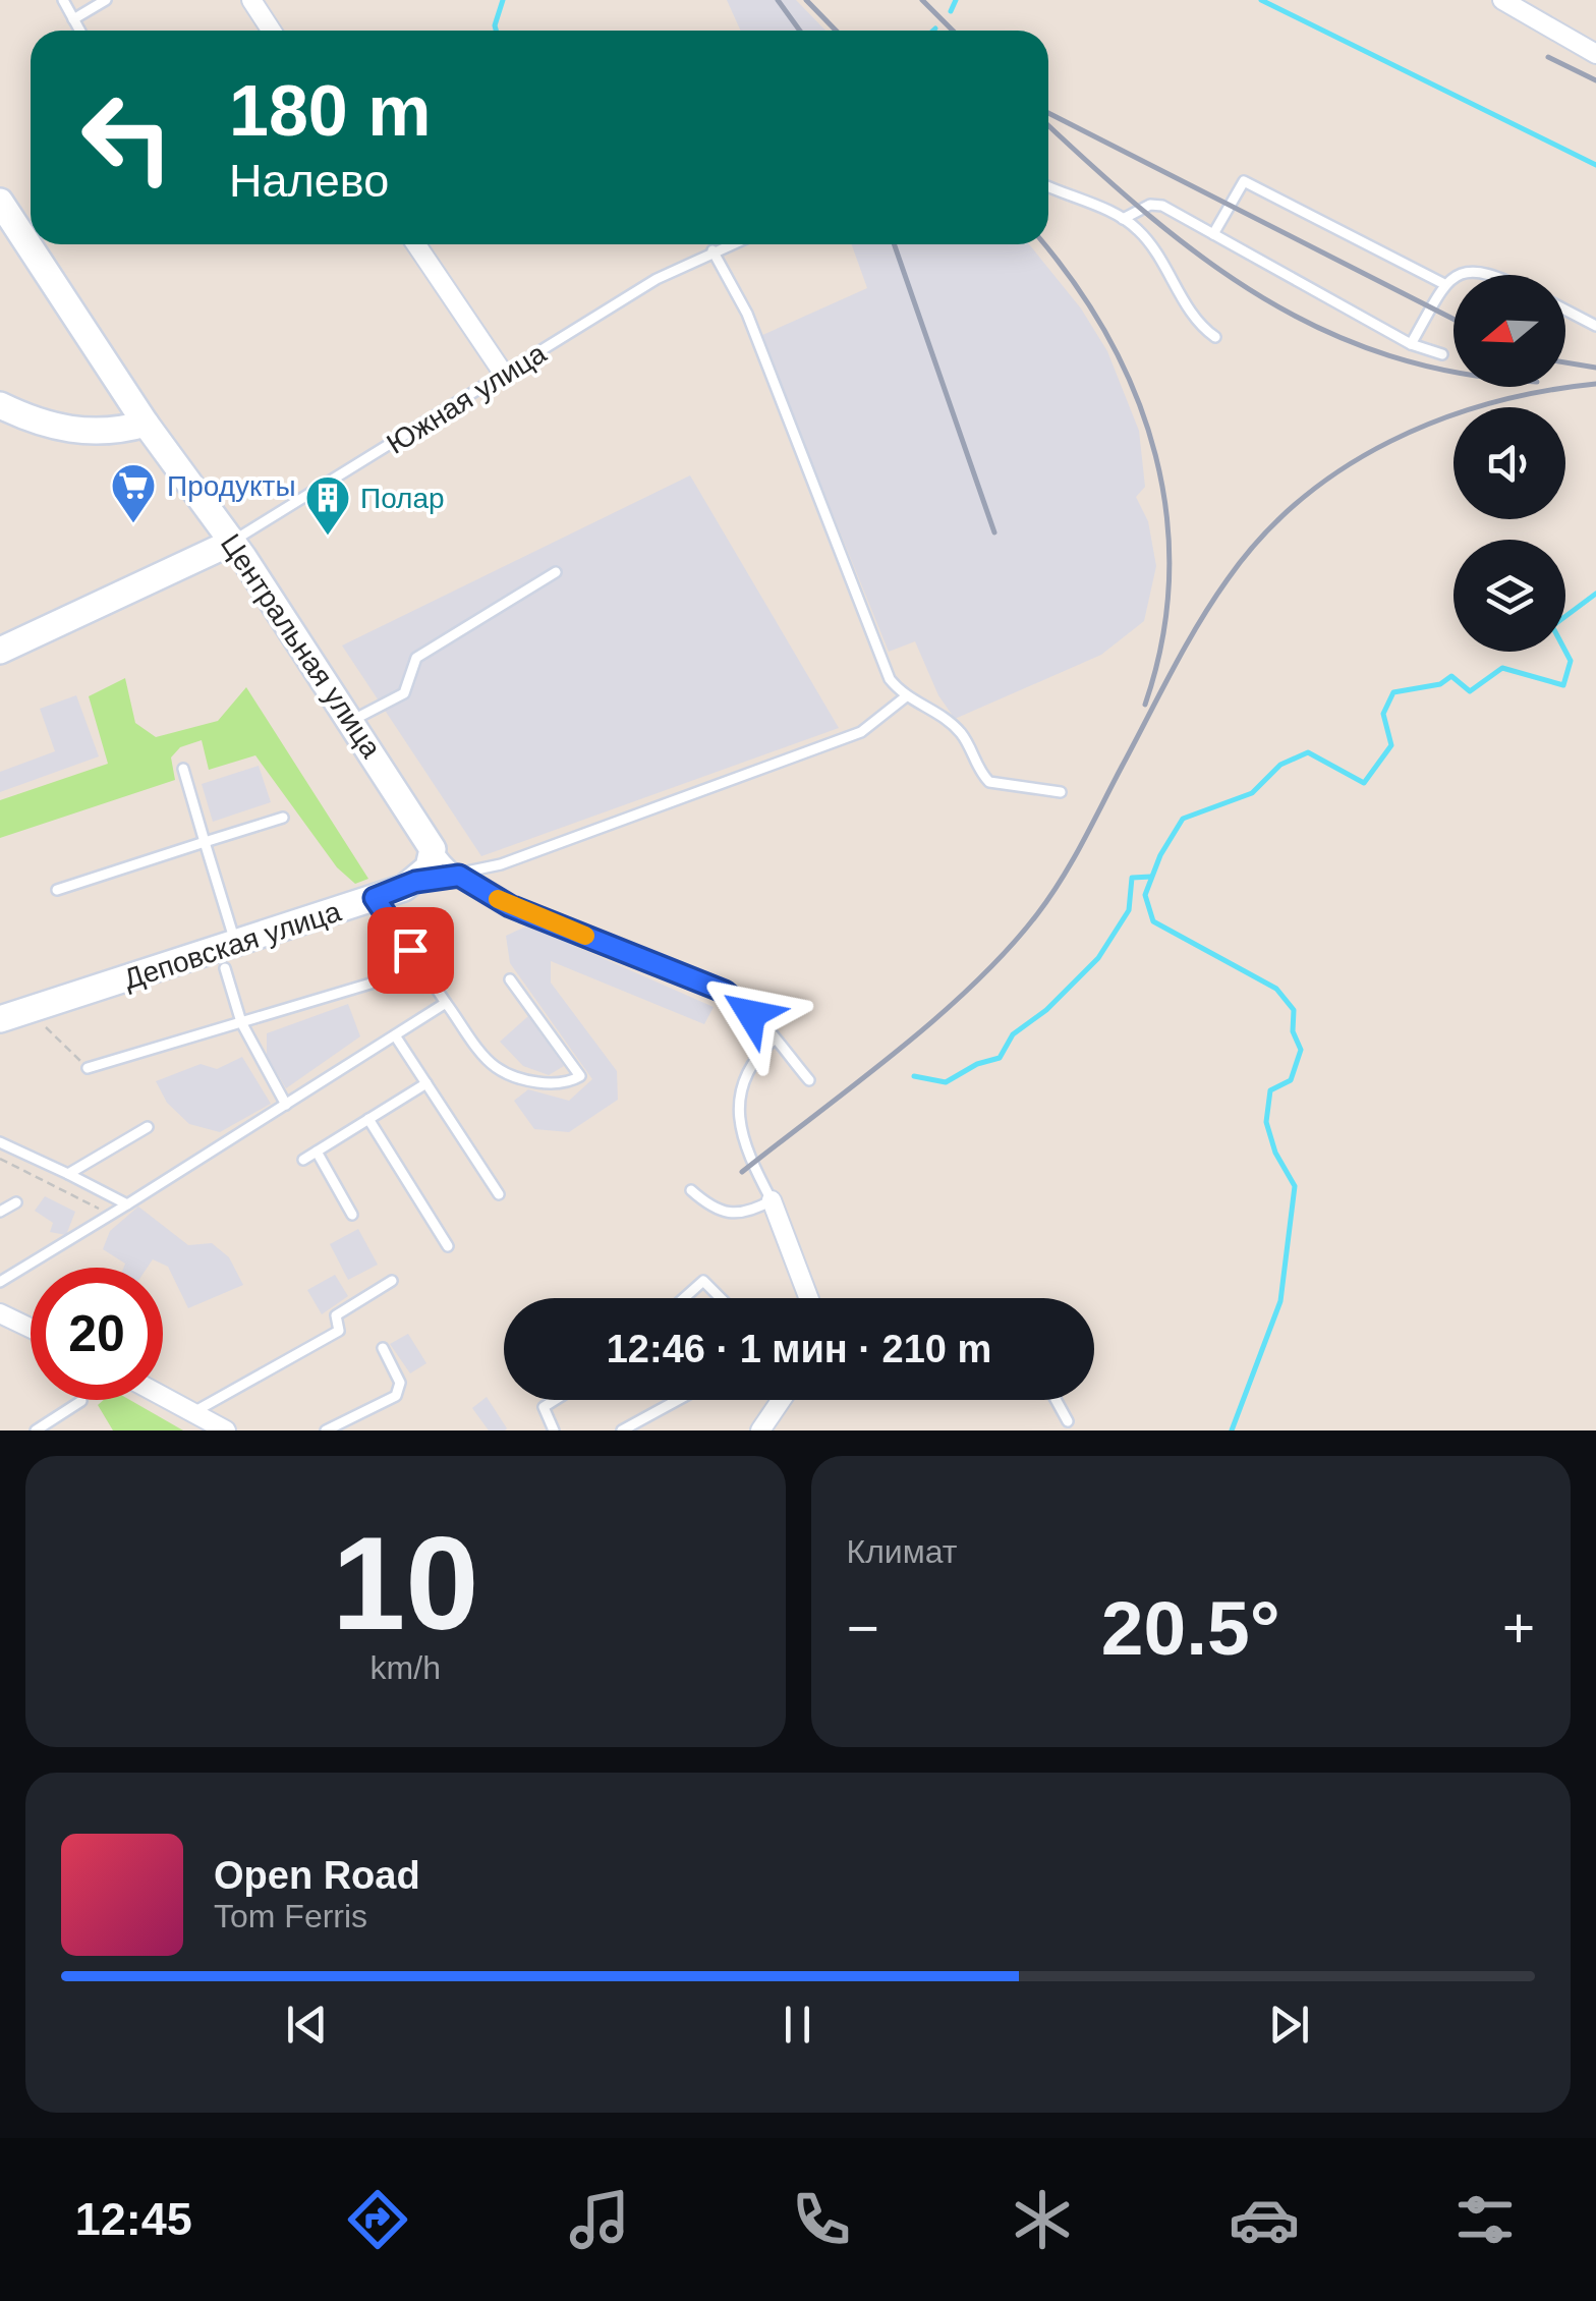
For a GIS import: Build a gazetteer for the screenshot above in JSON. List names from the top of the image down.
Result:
{
  "streets": {
    "street": ["Южная улица", "Центральная улица", "Деповская улица"]
  },
  "crossings": [
    ["Южная улица", "Центральная улица"]
  ],
  "places": {
    "supermarket": ["Продукты"],
    "building": ["Полар"]
  },
  "north": "left",
  "page": {
    "turn": ["180 m", "Налево"],
    "limit": "20",
    "trip": "12:46 · 1 мин · 210 m",
    "tile": [
      ["10", "km/h"],
      "Климат"
    ],
    "heat": ["−", "20.5°", "+"],
    "song": ["Open Road", "Tom Ferris"],
    "tabs": "12:45"
  }
}
